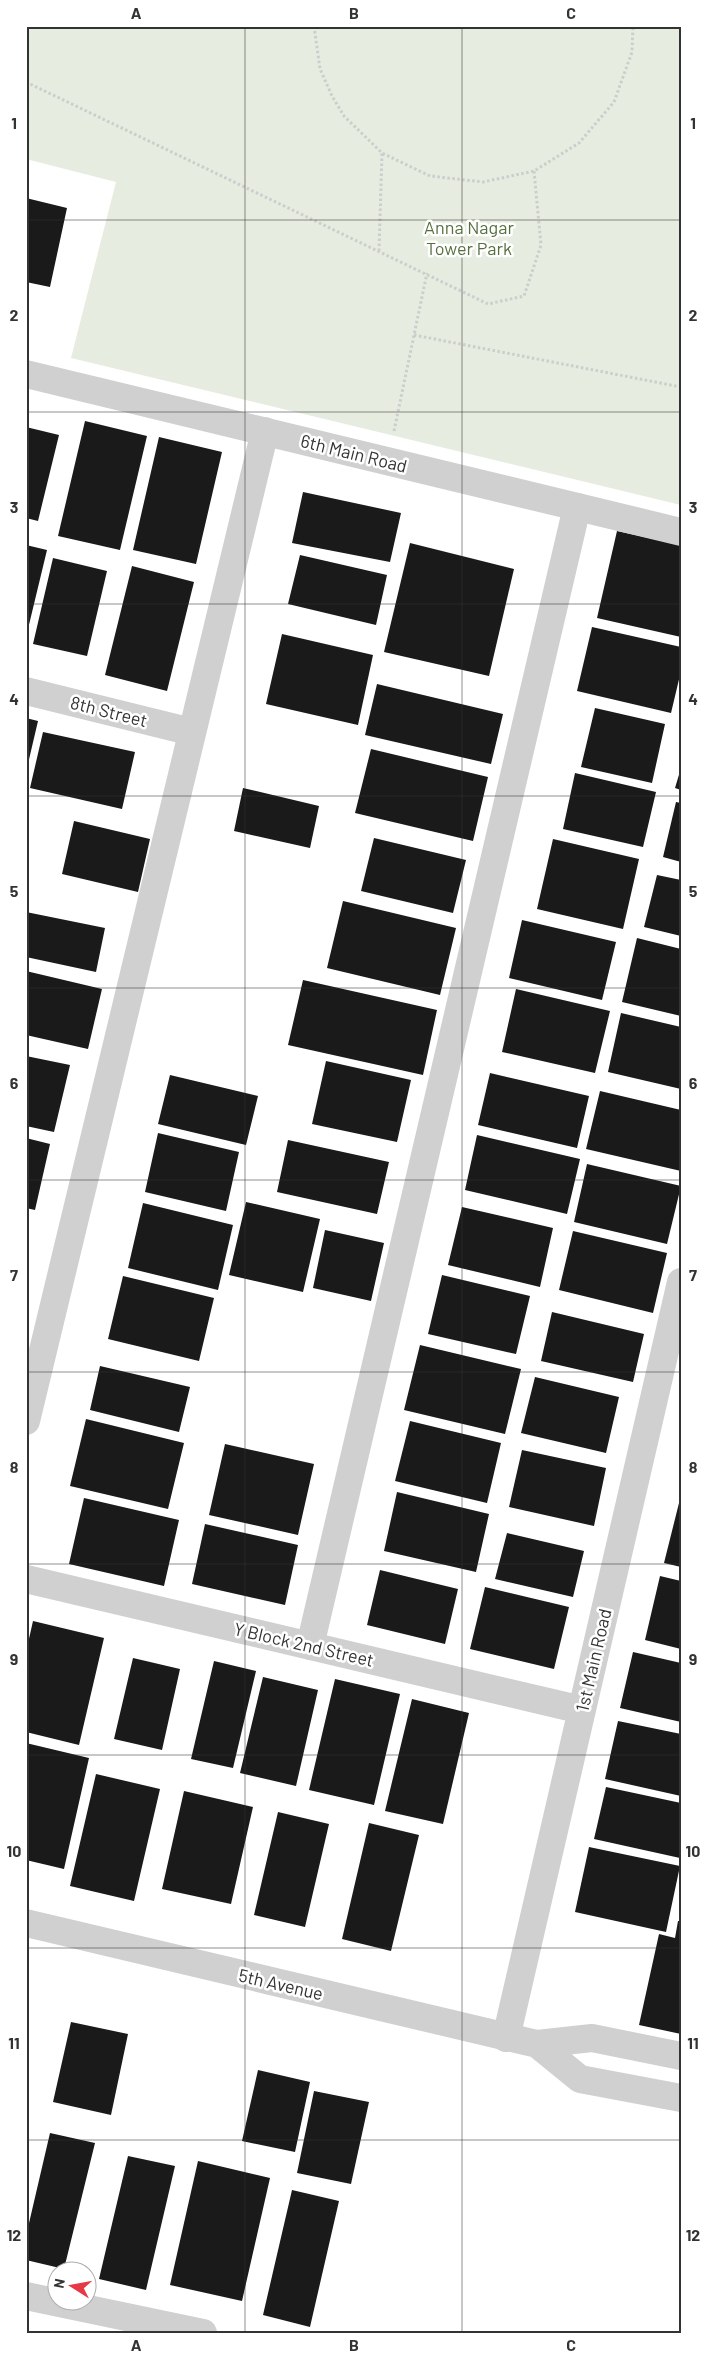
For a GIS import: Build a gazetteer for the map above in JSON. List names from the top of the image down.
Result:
{
  "streets": {
    "street": [
      "6th Main Road",
      "8th Street",
      "Y Block 2nd Street",
      "1st Main Road",
      "5th Avenue"
    ]
  },
  "crossings": [
    ["Y Block 2nd Street", "1st Main Road"],
    ["1st Main Road", "5th Avenue"]
  ],
  "parks": ["Anna Nagar Tower Park"],
  "north": "left",
  "grid": {
    "columns": ["A", "B", "C"],
    "rows": [
      "1",
      "2",
      "3",
      "4",
      "5",
      "6",
      "7",
      "8",
      "9",
      "10",
      "11",
      "12"
    ]
  }
}
